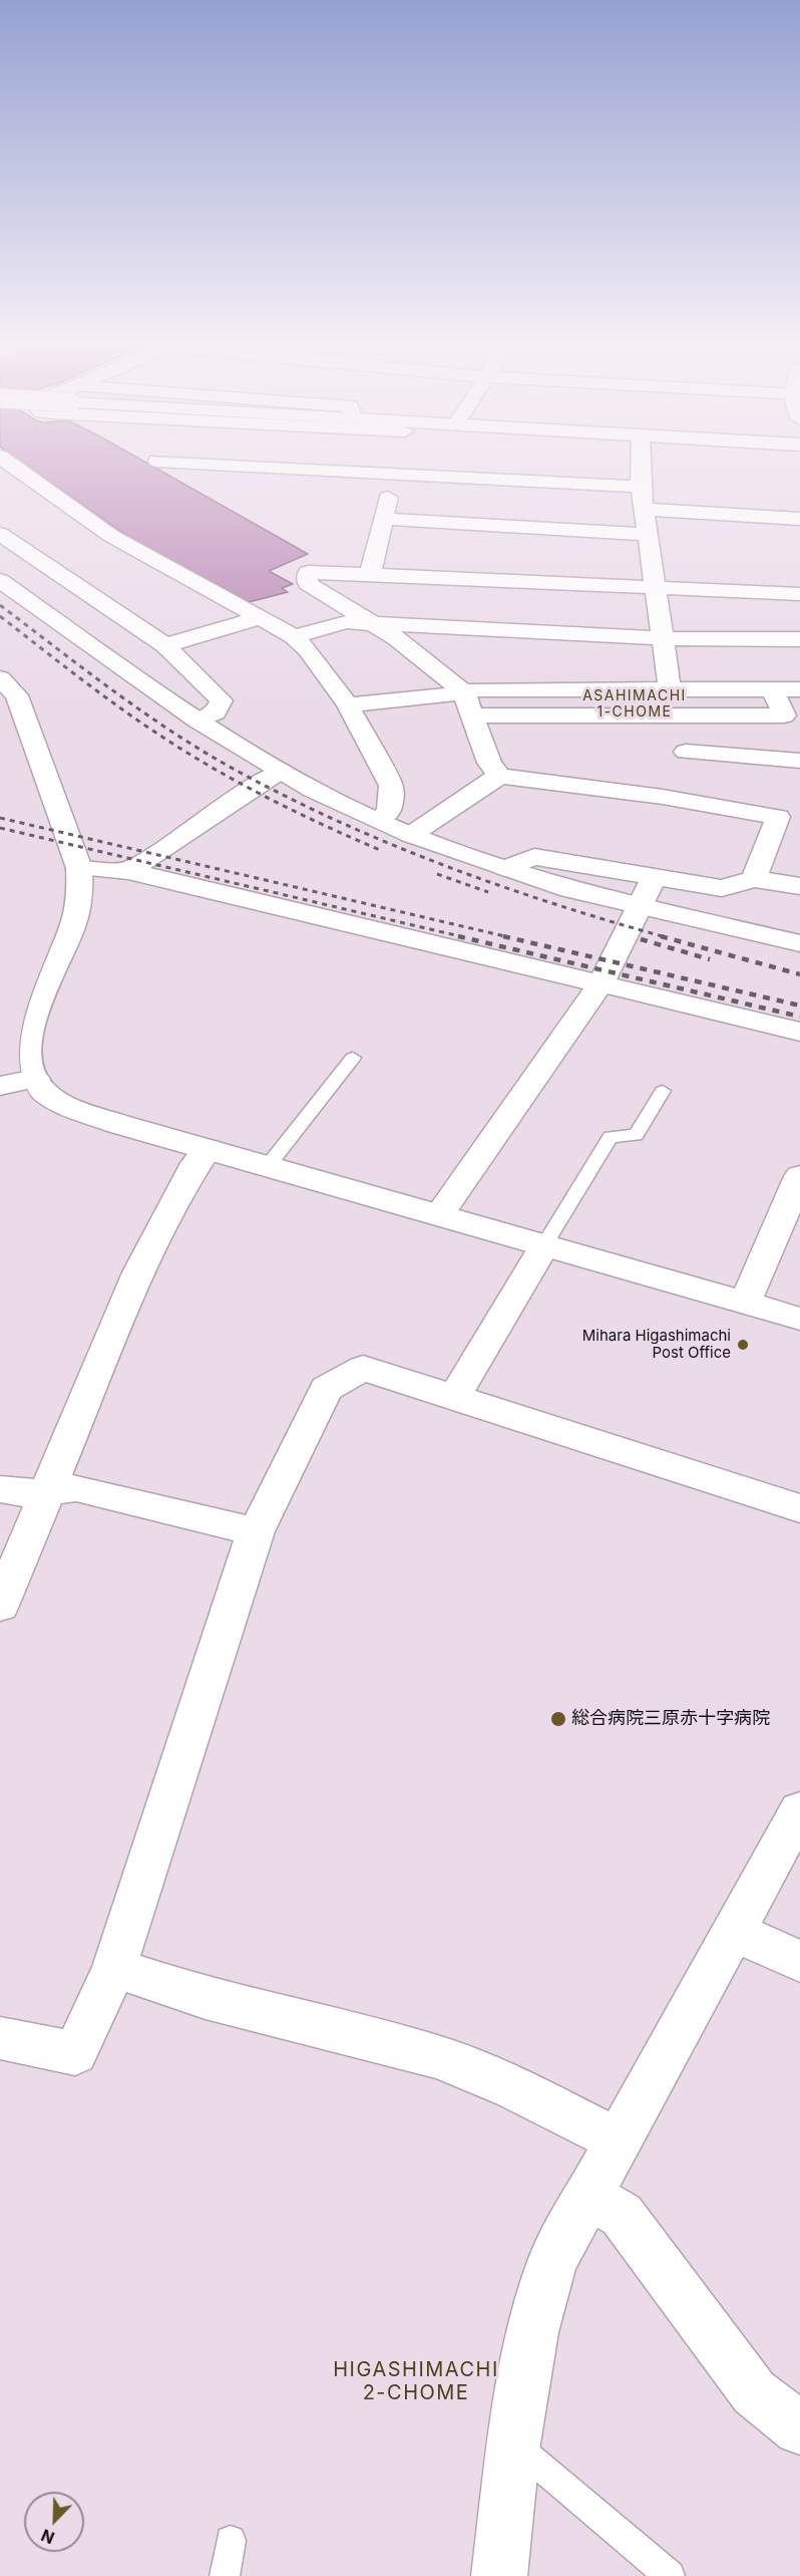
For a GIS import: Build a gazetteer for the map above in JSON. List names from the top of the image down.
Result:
{
  "districts": ["ASAHIMACHI 1-CHOME", "HIGASHIMACHI 2-CHOME"],
  "places": ["Mihara Higashimachi Post Office", "総合病院三原赤十字病院"],
  "north": "bottom left"
}
